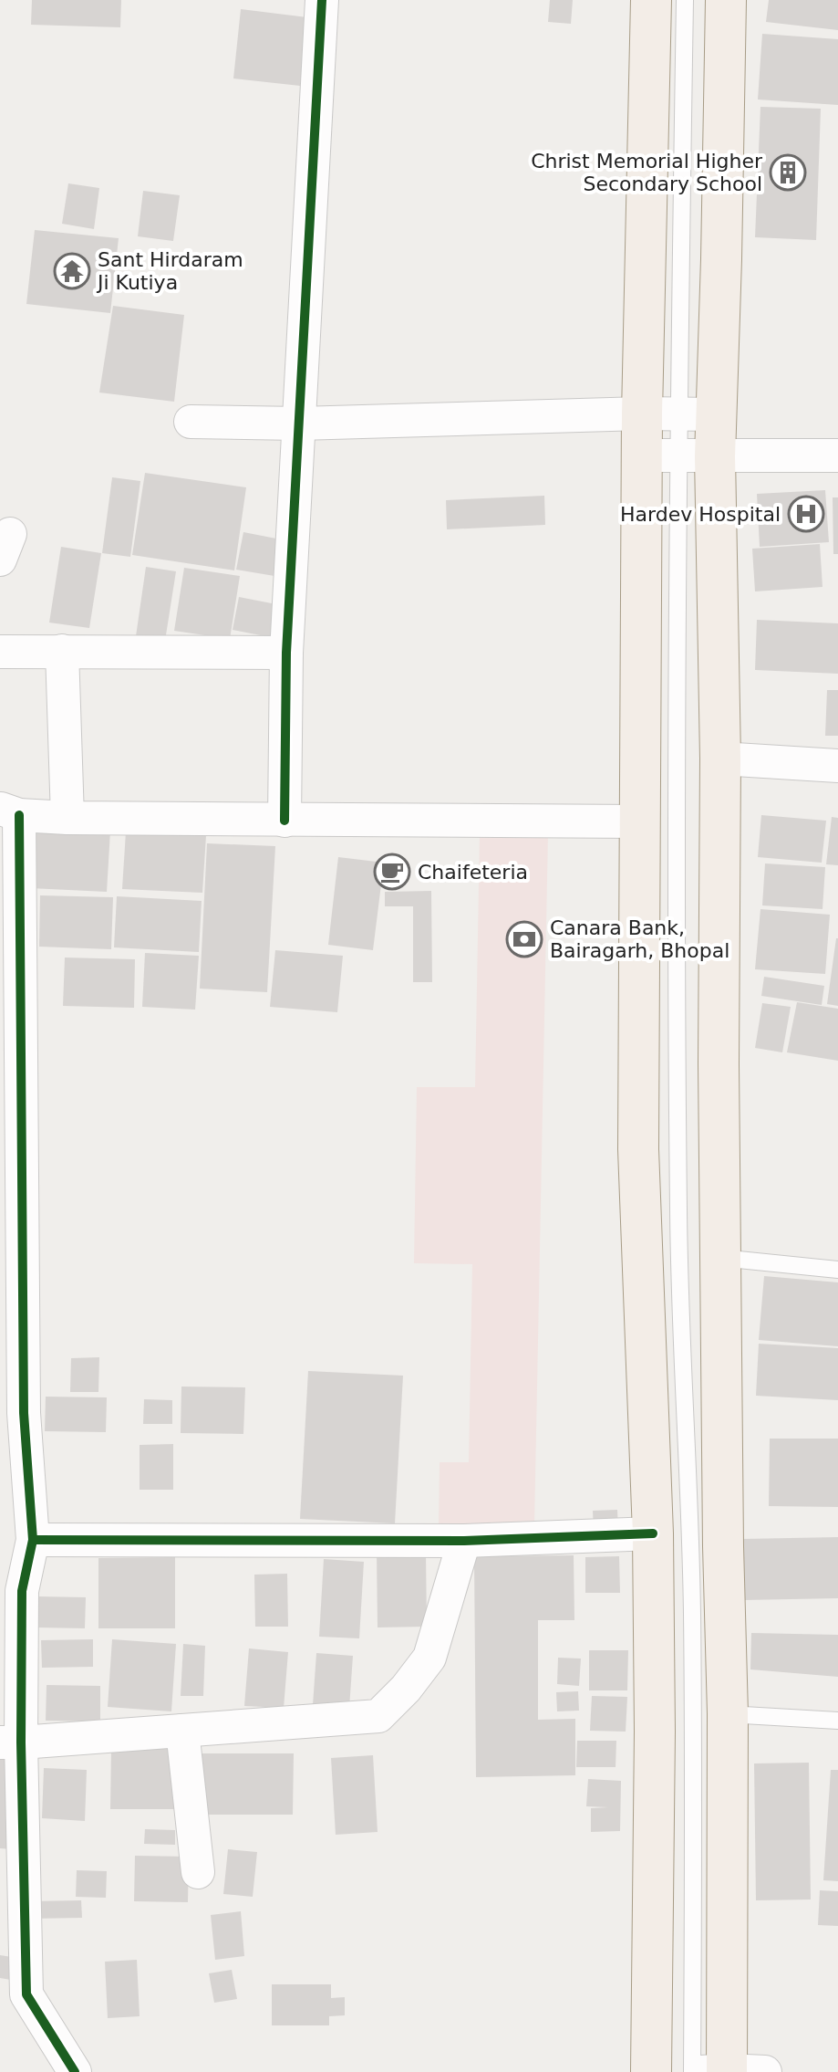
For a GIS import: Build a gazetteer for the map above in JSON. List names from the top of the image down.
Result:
{
  "places": {
    "building": ["Christ Memorial Higher Secondary School"],
    "temple": ["Sant Hirdaram Ji Kutiya"],
    "hospital": ["Hardev Hospital"],
    "cafe": ["Chaifeteria"],
    "bank": ["Canara Bank, Bairagarh, Bhopal"]
  }
}
